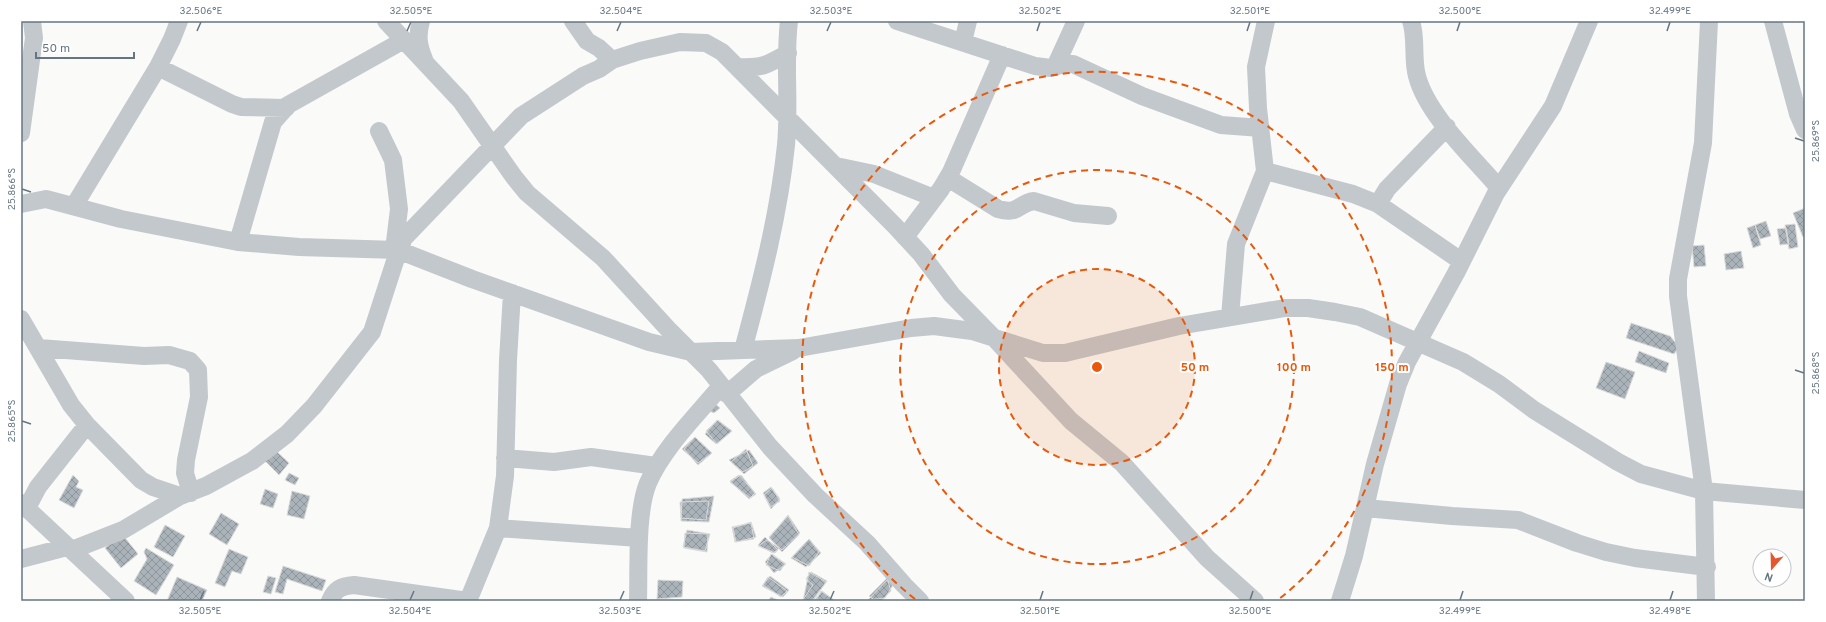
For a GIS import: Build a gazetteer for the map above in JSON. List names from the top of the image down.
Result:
{
  "scale_bar": "50 m",
  "north": "bottom",
  "coordinates": [
    "32.506°E",
    "32.505°E",
    "32.504°E",
    "32.503°E",
    "32.502°E",
    "32.501°E",
    "32.500°E",
    "32.499°E",
    "25.869°S",
    "25.866°S",
    "25.868°S",
    "25.865°S",
    "32.498°E"
  ],
  "rings": ["50 m", "100 m", "150 m"]
}
